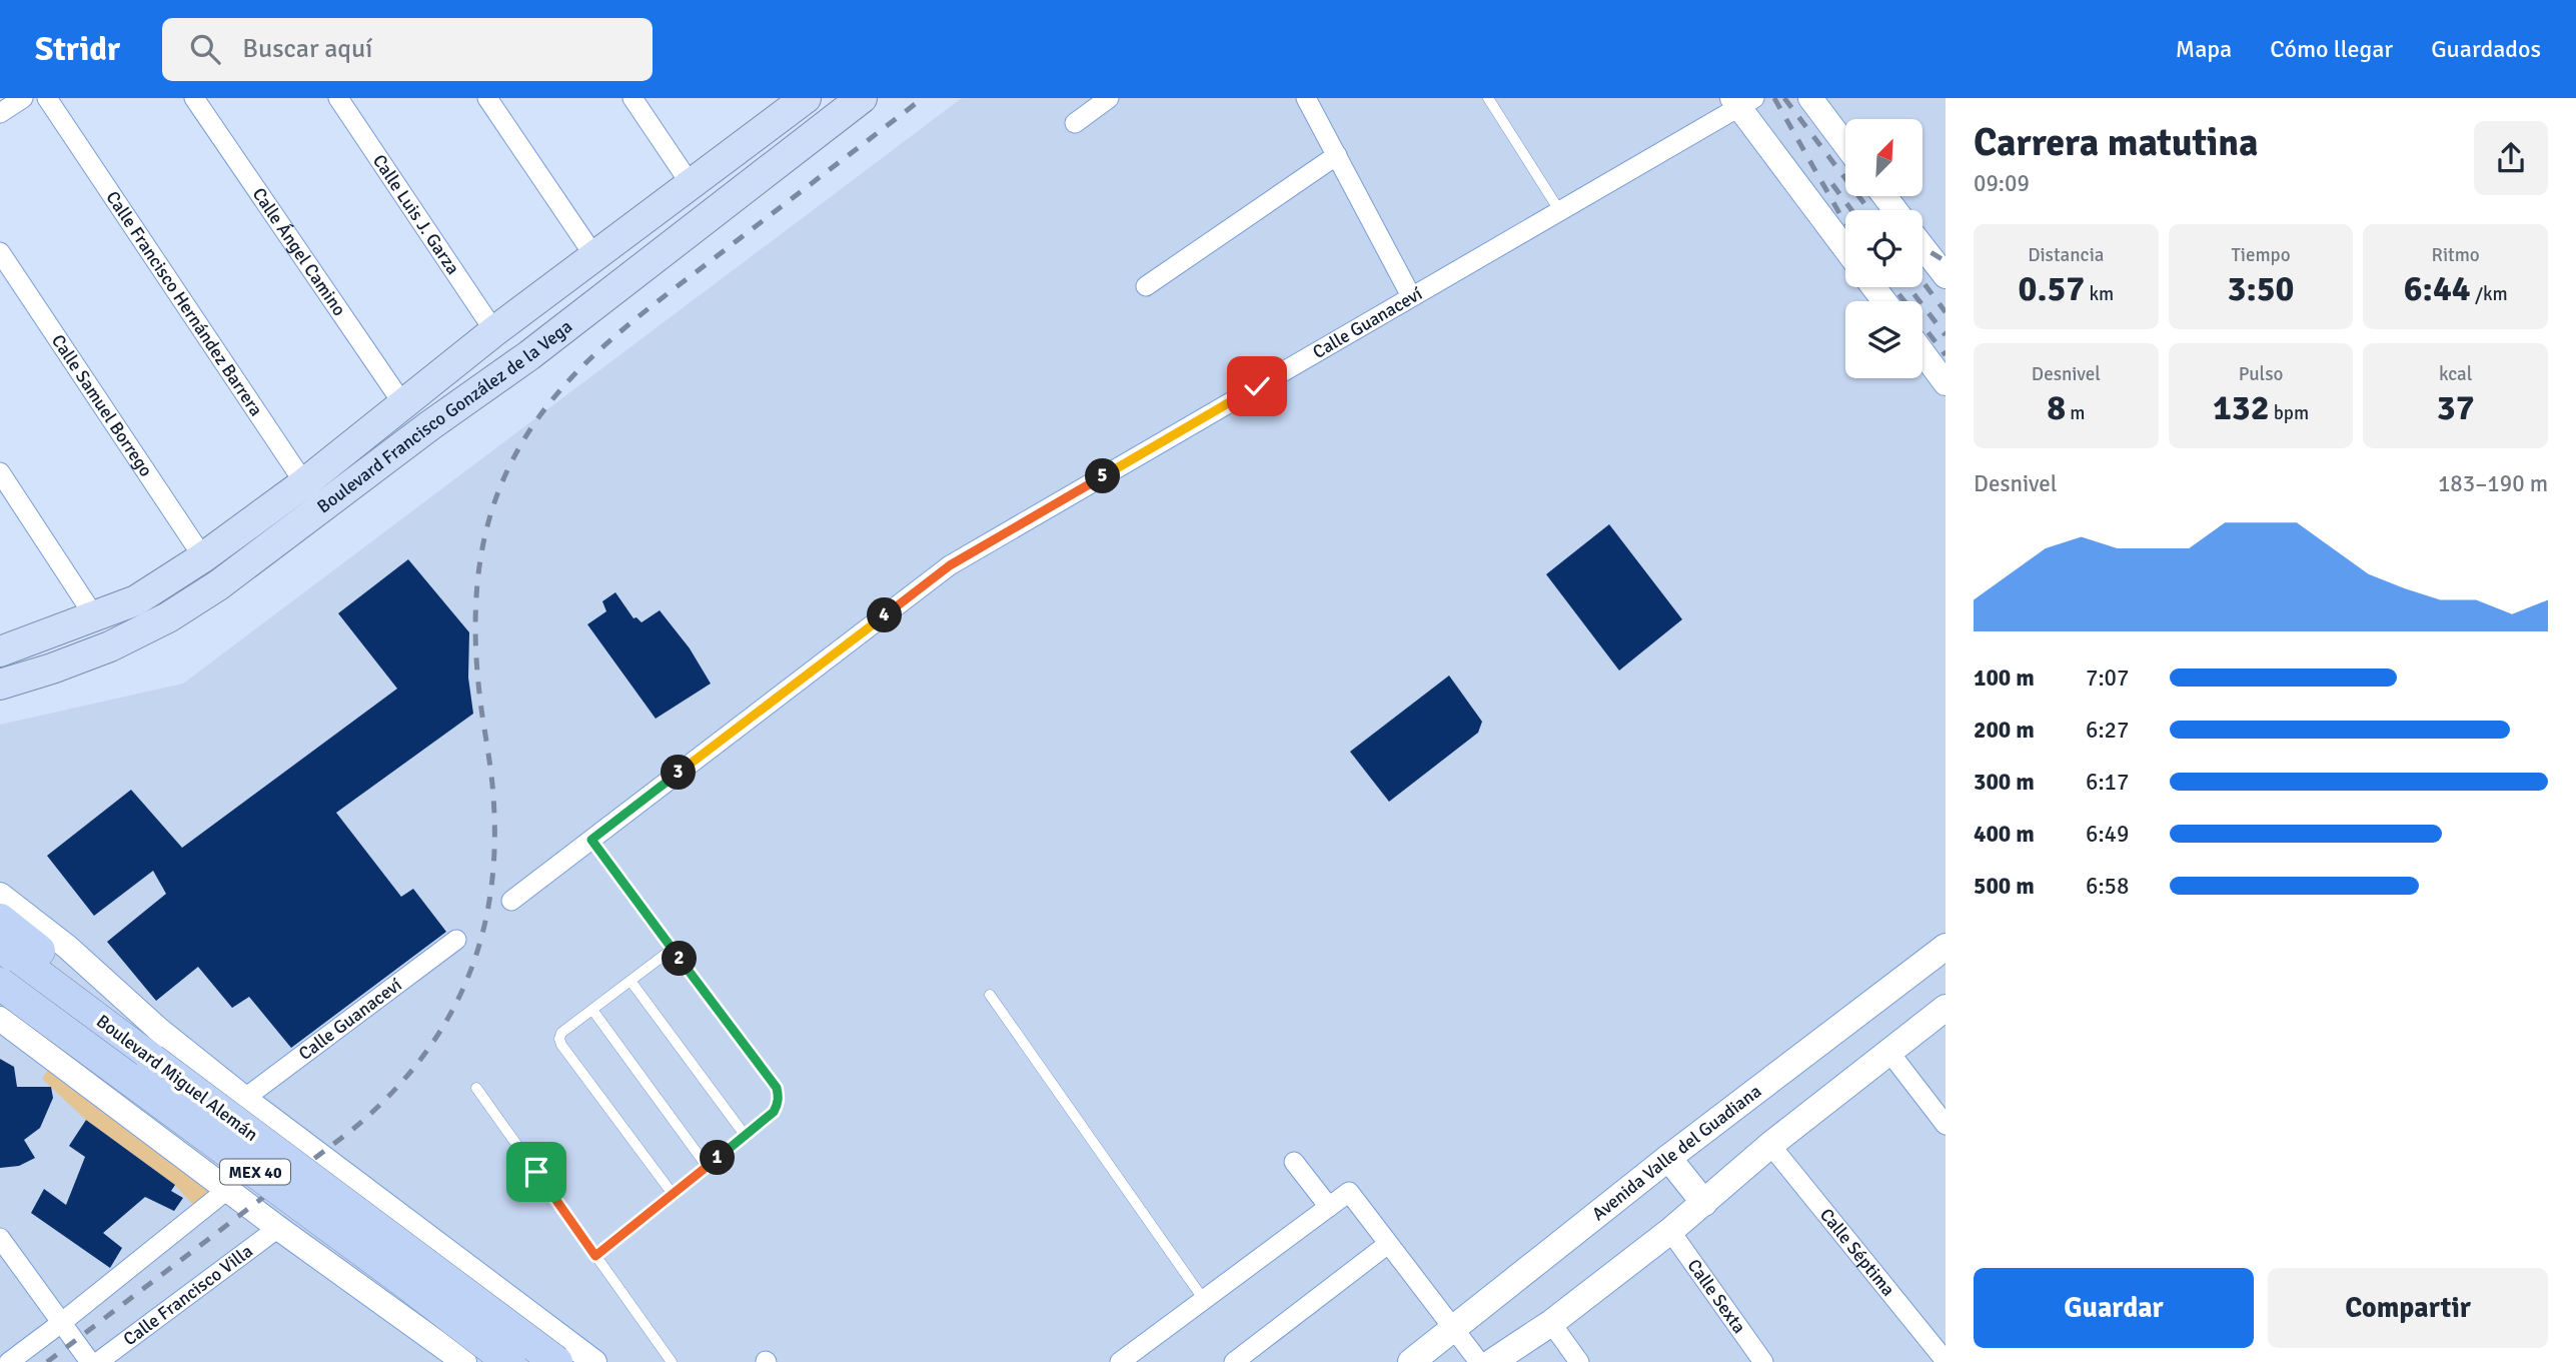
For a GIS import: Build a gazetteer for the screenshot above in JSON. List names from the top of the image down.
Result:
{
  "streets": {
    "highway": ["Boulevard Miguel Alemán", "MEX 40"],
    "main road": ["Boulevard Francisco González de la Vega", "Avenida Valle del Guadiana"],
    "street": [
      "Calle Luis J. Garza",
      "Calle Ángel Camino",
      "Calle Francisco Hernández Barrera",
      "Calle Guanaceví",
      "Calle Samuel Borrego",
      "Calle Séptima",
      "Calle Francisco Villa",
      "Calle Sexta"
    ]
  },
  "crossings": [
    ["Calle Luis J. Garza", "Boulevard Francisco González de la Vega"],
    ["Calle Ángel Camino", "Boulevard Francisco González de la Vega"],
    ["Calle Francisco Hernández Barrera", "Boulevard Francisco González de la Vega"],
    ["Calle Samuel Borrego", "Boulevard Francisco González de la Vega"]
  ],
  "north": "top right",
  "page": {
    "header": "Stridr",
    "search": "Buscar aquí",
    "nav": ["Mapa", "Cómo llegar", "Guardados"],
    "heading": ["Carrera matutina", "09:09"],
    "stats": [
      ["Distancia", "0.57 km"],
      ["Tiempo", "3:50"],
      ["Ritmo", "6:44 /km"],
      ["Desnivel", "8 m"],
      ["Pulso", "132 bpm"],
      ["kcal", "37"]
    ],
    "chart": ["Desnivel", "183–190 m"],
    "pins": [
      "5",
      "4",
      "3",
      "2",
      "1"
    ],
    "list": [
      {
        "name": "100 m",
        "note": "7:07"
      },
      {
        "name": "200 m",
        "note": "6:27"
      },
      {
        "name": "300 m",
        "note": "6:17"
      },
      {
        "name": "400 m",
        "note": "6:49"
      },
      {
        "name": "500 m",
        "note": "6:58"
      }
    ],
    "buttons": ["Guardar", "Compartir"]
  }
}
